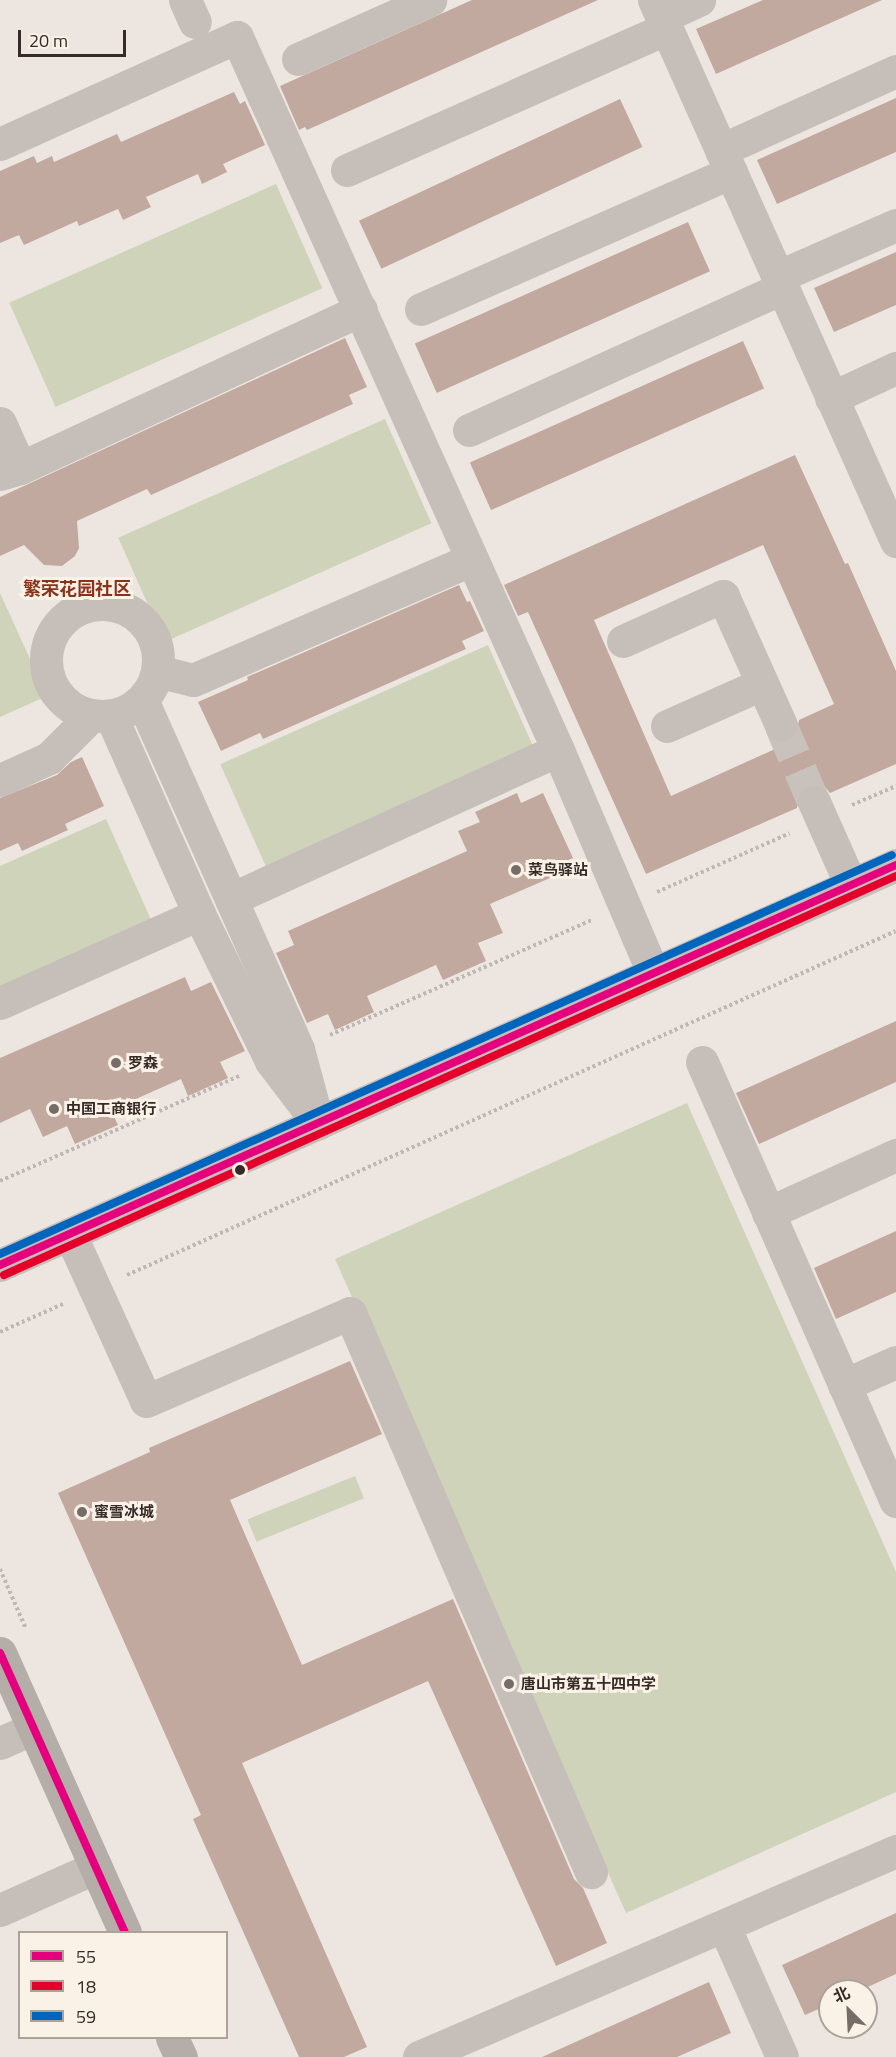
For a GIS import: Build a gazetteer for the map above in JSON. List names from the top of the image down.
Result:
{
  "districts": ["繁荣花园社区"],
  "places": [
    "菜鸟驿站",
    "罗森",
    "中国工商银行",
    "蜜雪冰城",
    "唐山市第五十四中学"
  ],
  "lines": ["transit line 59", "transit line 55", "transit line 18"],
  "legend": ["55", "18", "59"],
  "scale_bar": "20 m",
  "north": "top left"
}
